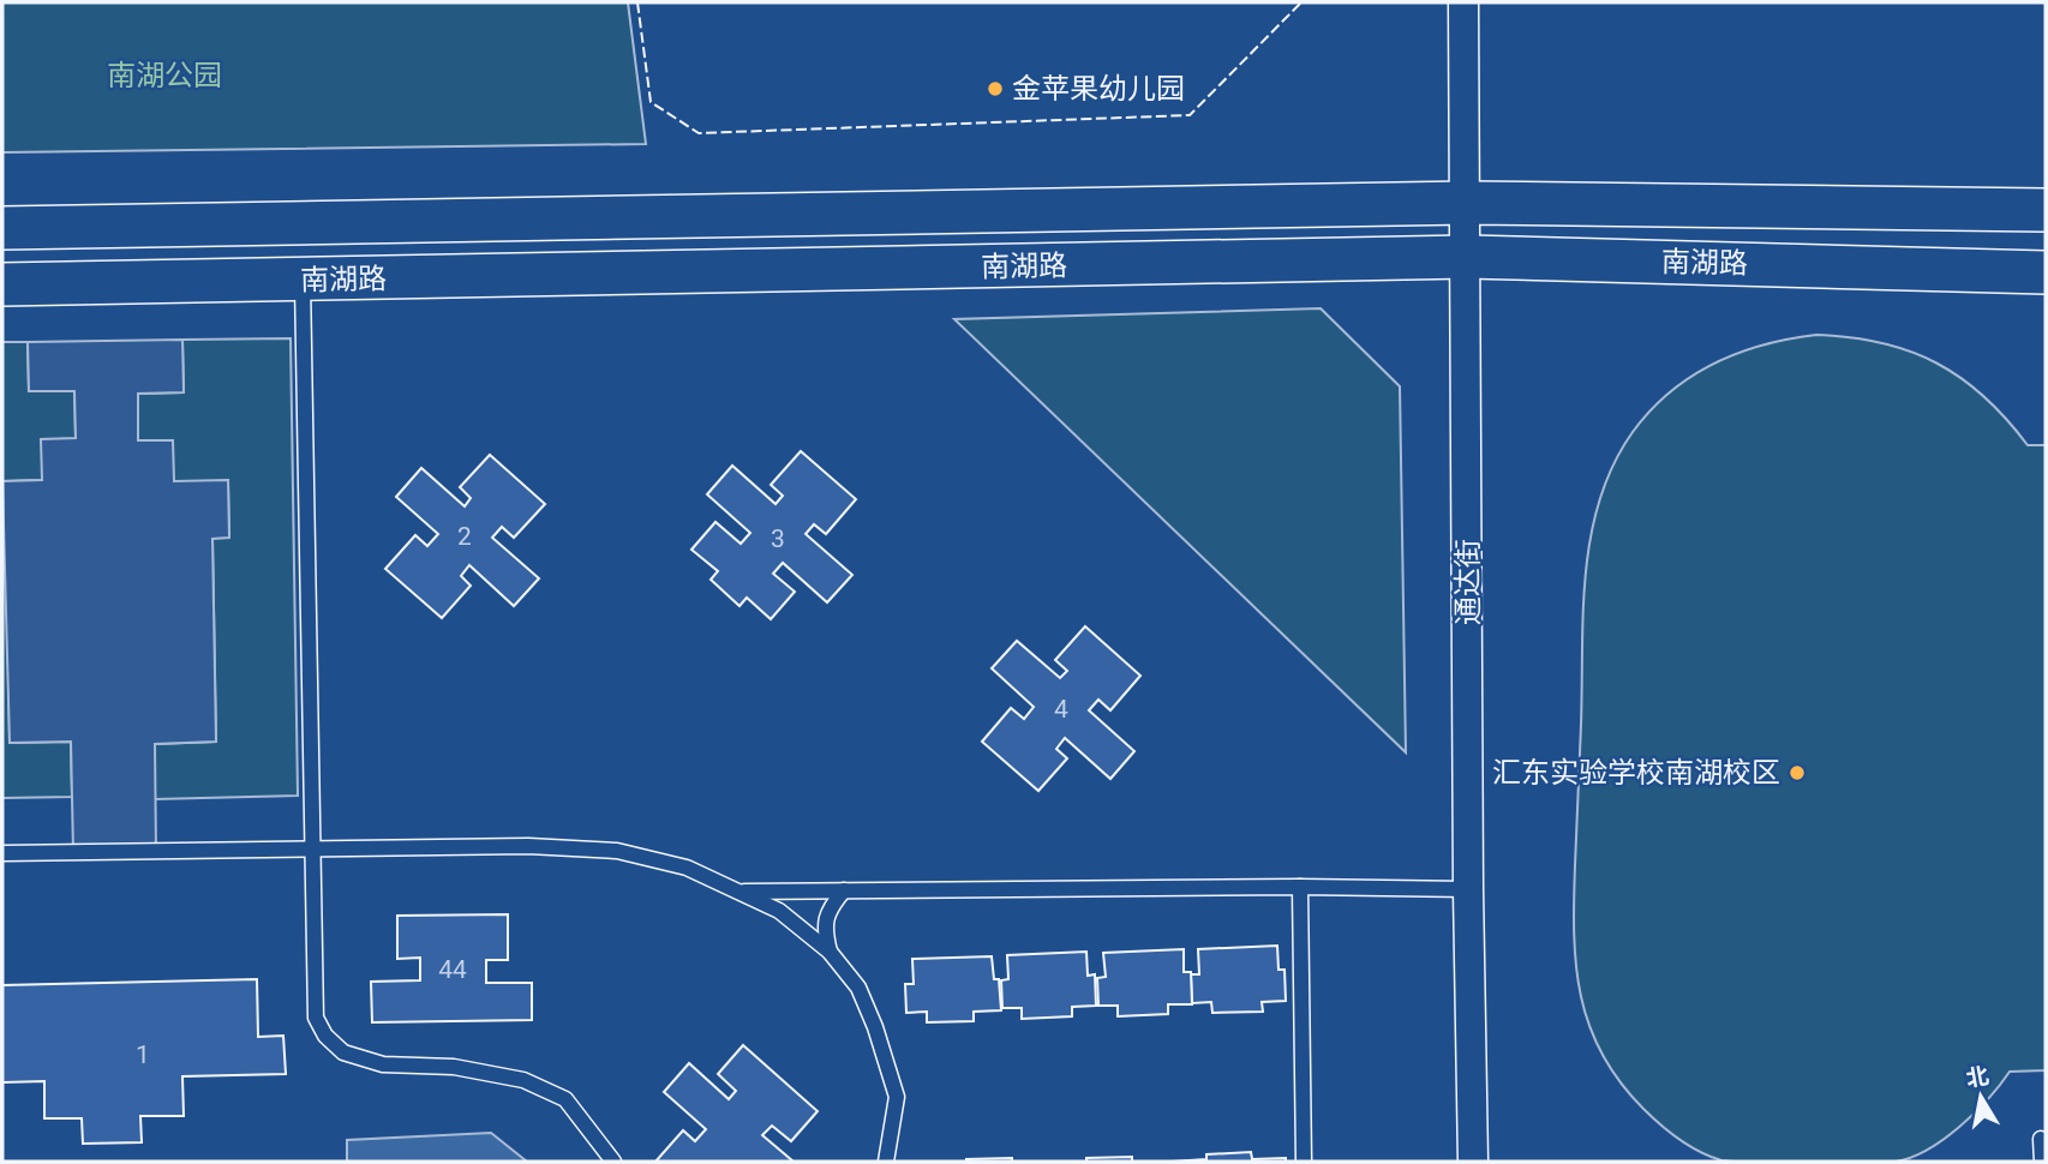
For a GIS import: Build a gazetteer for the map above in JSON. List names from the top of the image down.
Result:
{
  "streets": {
    "main road": ["南湖路"],
    "street": ["通达街"]
  },
  "crossings": [
    ["南湖路", "通达街"]
  ],
  "parks": ["南湖公园"],
  "places": ["金苹果幼儿园", "汇东实验学校南湖校区"],
  "house_numbers": [
    "2",
    "3",
    "4",
    "44",
    "1"
  ],
  "north": "top"
}
